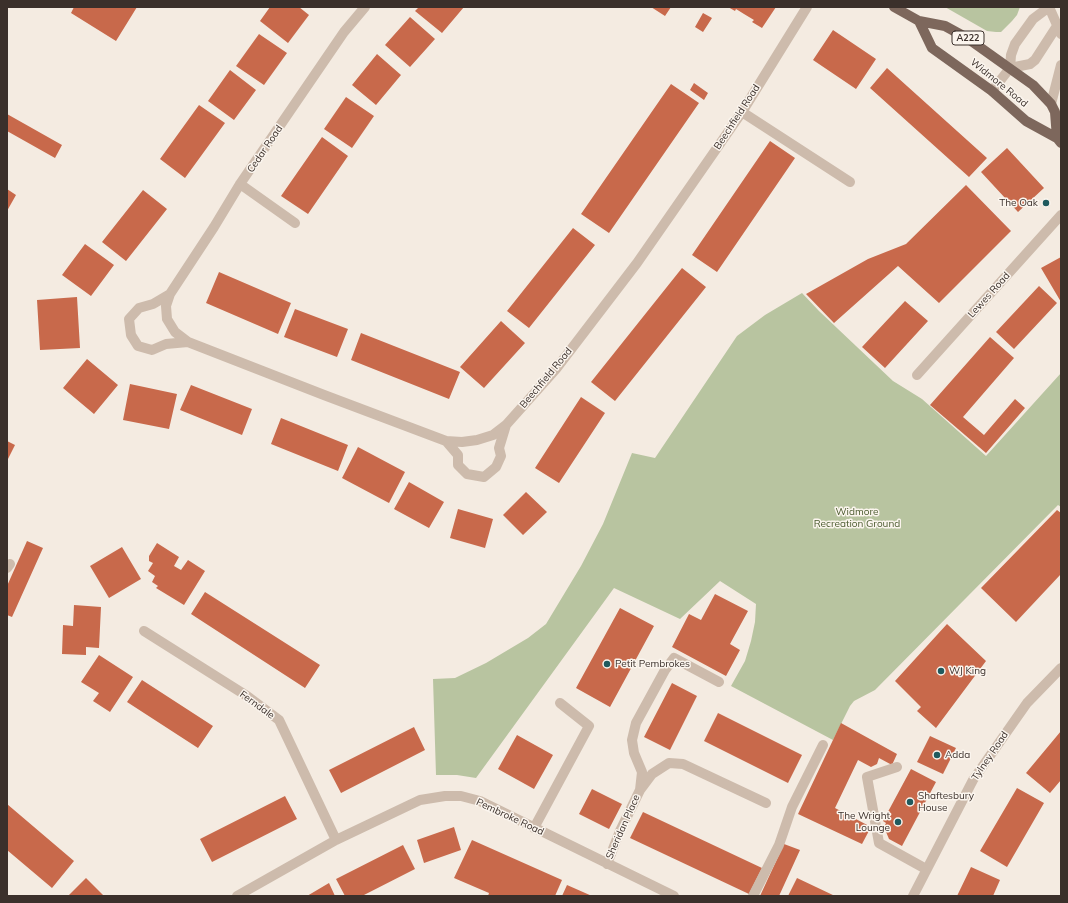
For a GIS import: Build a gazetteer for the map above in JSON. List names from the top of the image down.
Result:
{
  "streets": {
    "main road": ["A222", "Widmore Road"],
    "street": [
      "Beechfield Road",
      "Cedar Road",
      "Lewes Road",
      "Ferndale",
      "Tylney Road",
      "Pembroke Road",
      "Sheridan Place"
    ]
  },
  "crossings": [
    ["Ferndale", "Pembroke Road"],
    ["Pembroke Road", "Sheridan Place"]
  ],
  "parks": ["Widmore Recreation Ground"],
  "places": [
    "The Oak",
    "Petit Pembrokes",
    "WJ King",
    "Adda",
    "Shaftesbury House",
    "The Wright Lounge"
  ]
}
